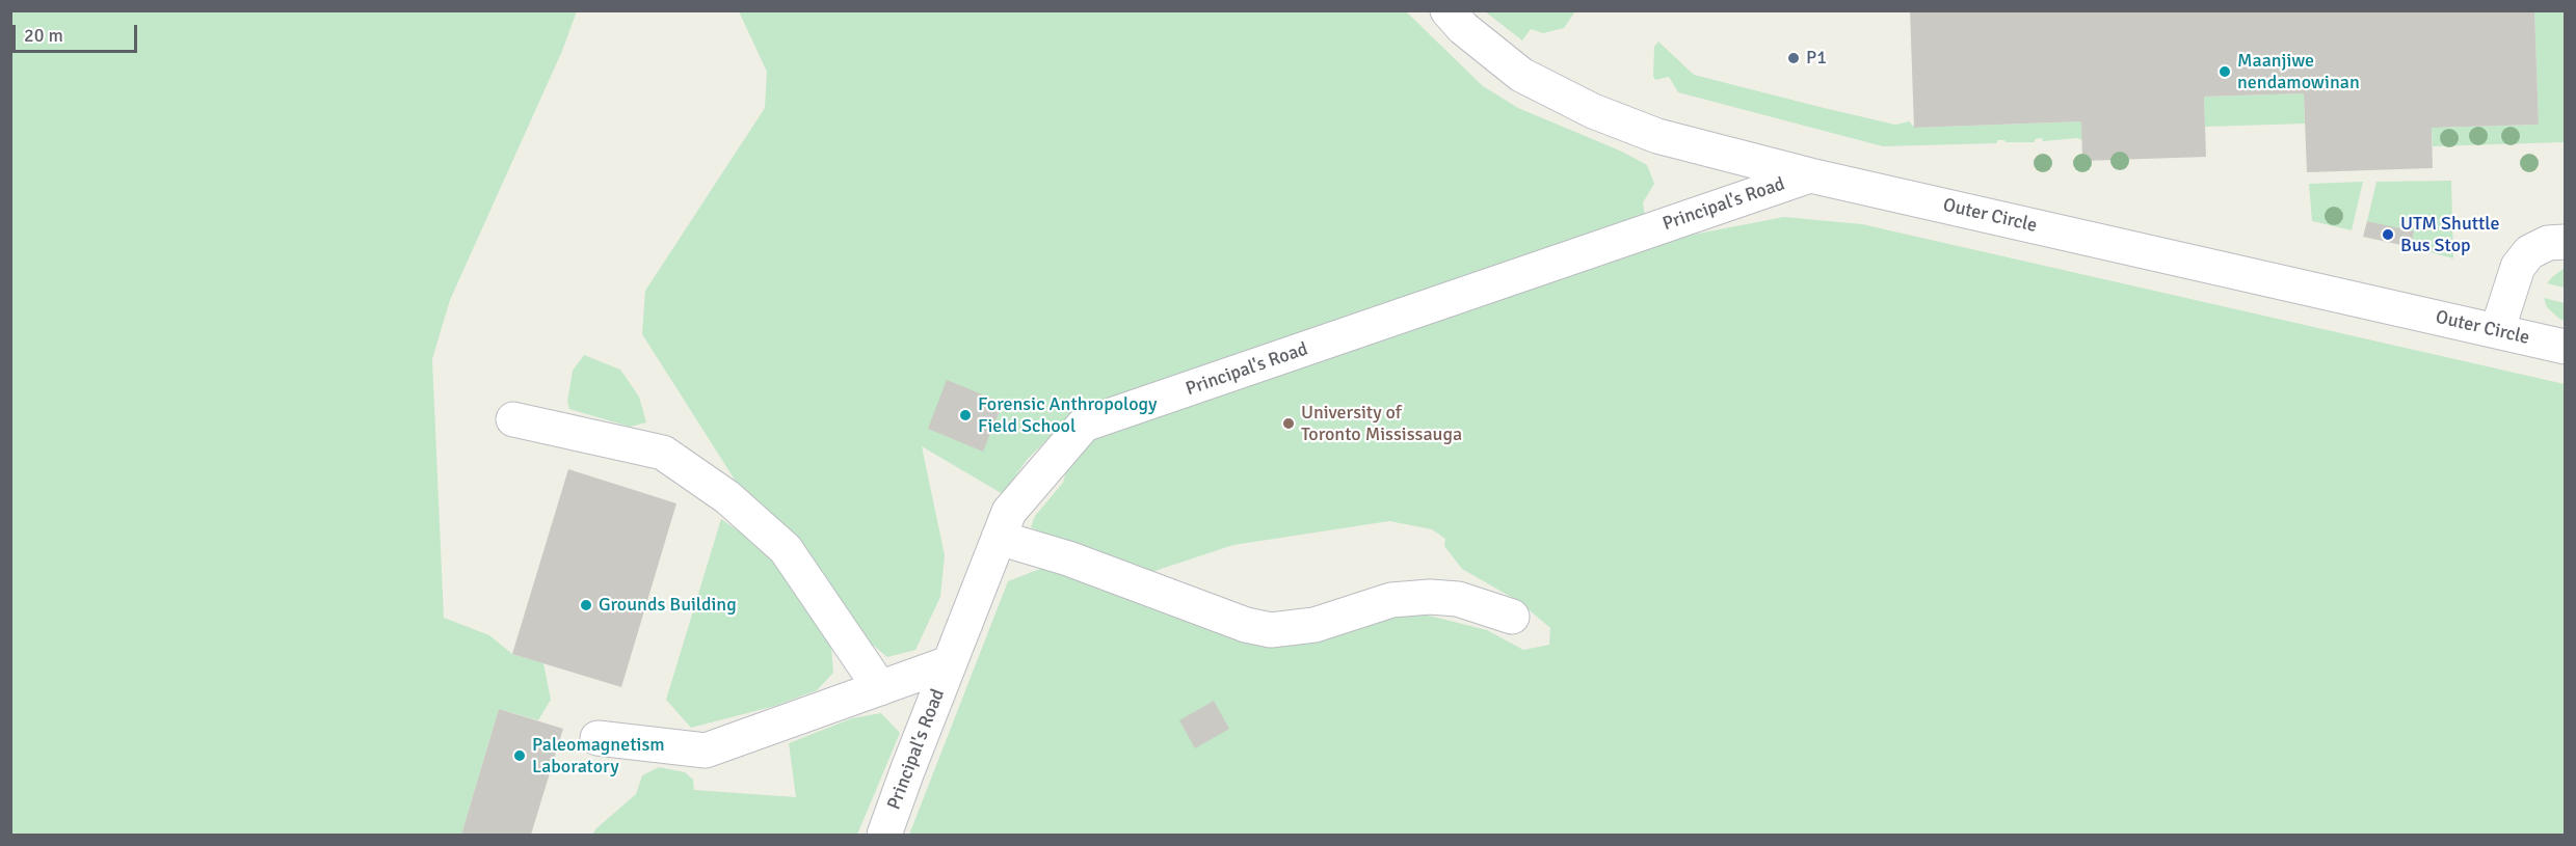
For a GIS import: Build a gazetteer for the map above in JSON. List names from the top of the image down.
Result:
{
  "streets": {
    "street": ["Principal's Road", "Outer Circle"]
  },
  "crossings": [
    ["Principal's Road", "Outer Circle"]
  ],
  "places": [
    "P1",
    "Maanjiwe nendamowinan",
    "UTM Shuttle Bus Stop",
    "Forensic Anthropology Field School",
    "University of Toronto Mississauga",
    "Grounds Building",
    "Paleomagnetism Laboratory"
  ],
  "scale_bar": "20 m"
}
